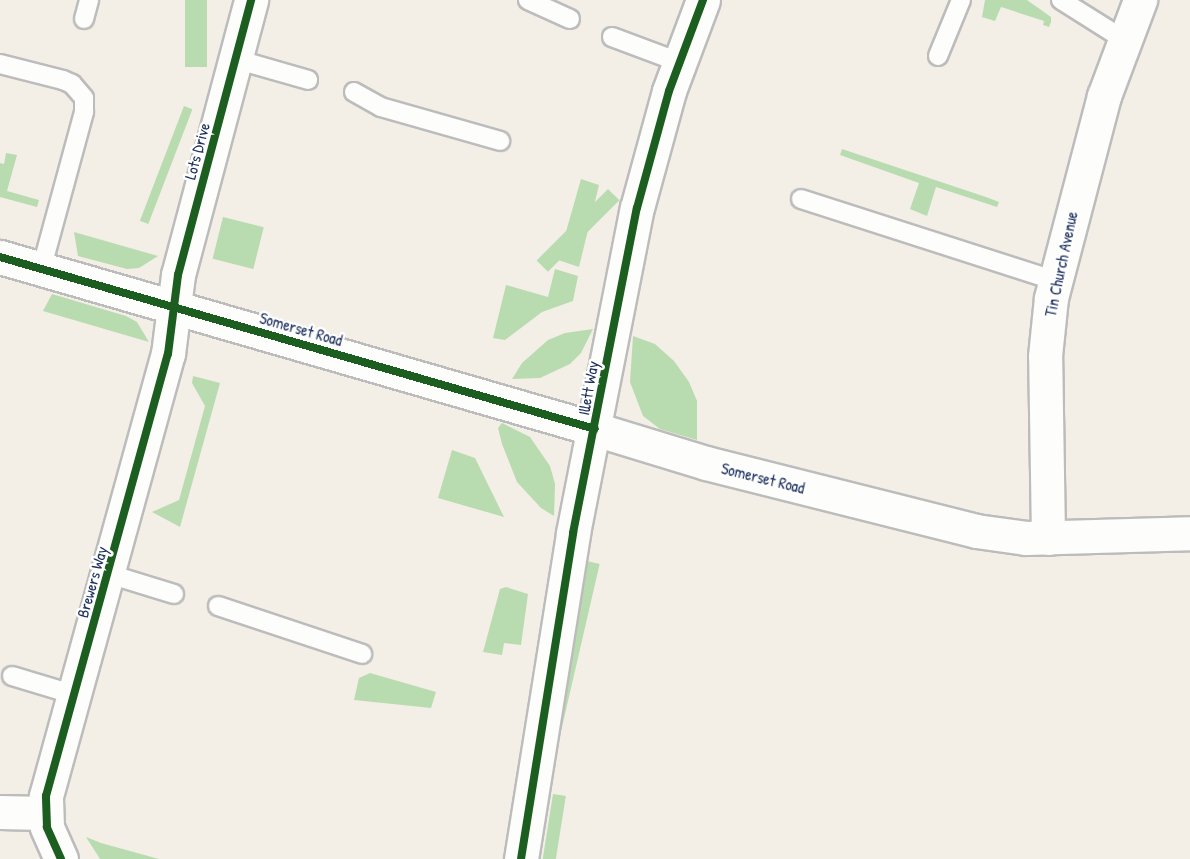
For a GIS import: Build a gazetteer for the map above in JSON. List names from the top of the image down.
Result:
{
  "streets": {
    "street": [
      "Lots Drive",
      "Tin Church Avenue",
      "Somerset Road",
      "Illett Way",
      "Brewers Way"
    ]
  },
  "crossings": [
    ["Lots Drive", "Somerset Road"],
    ["Lots Drive", "Brewers Way"],
    ["Tin Church Avenue", "Somerset Road"],
    ["Somerset Road", "Illett Way"],
    ["Somerset Road", "Brewers Way"]
  ]
}
